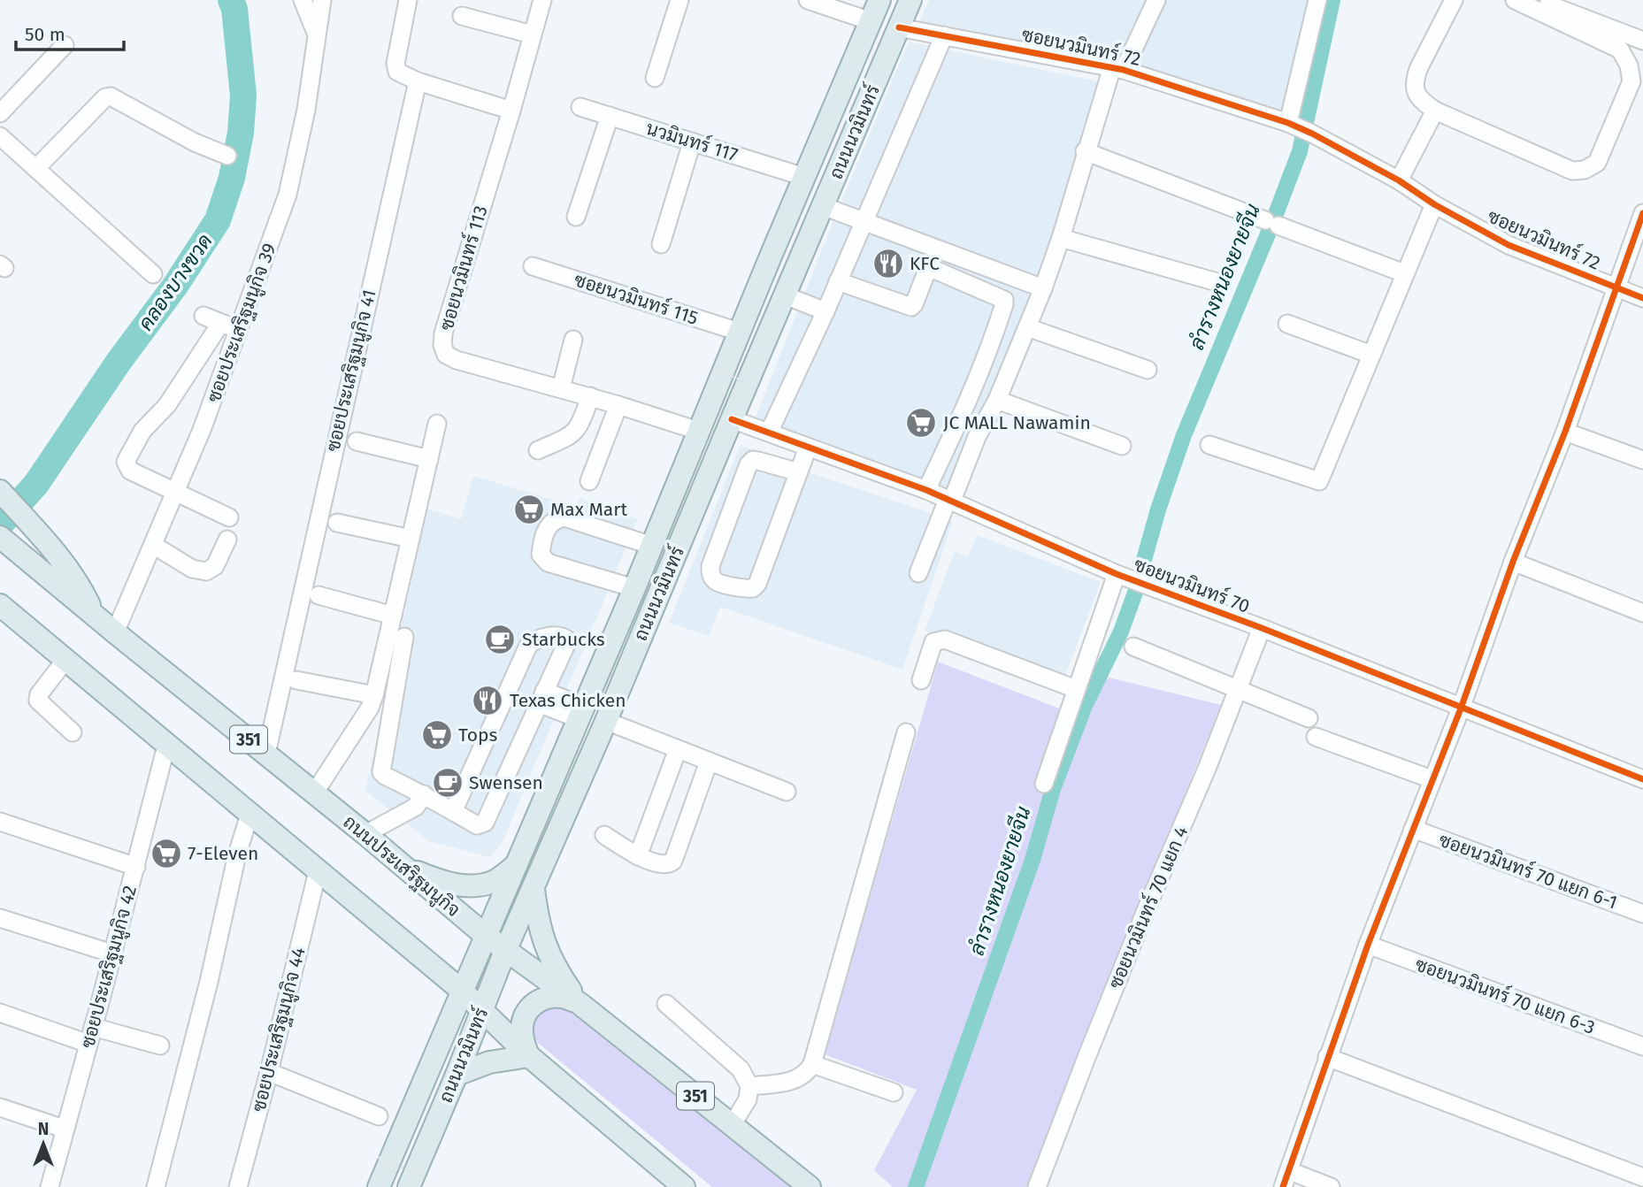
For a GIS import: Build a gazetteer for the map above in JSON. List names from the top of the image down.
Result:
{
  "streets": {
    "main road": ["ถนนนวมินทร์", "351", "ถนนประเสริฐมนูกิจ"],
    "street": [
      "ซอยนวมินทร์ 72",
      "นวมินทร์ 117",
      "ซอยนวมินทร์ 113",
      "ซอยนวมินทร์ 115",
      "ซอยประเสริฐมนูกิจ 39",
      "ซอยประเสริฐมนูกิจ 41",
      "ซอยนวมินทร์ 70",
      "ซอยนวมินทร์ 70 แยก 6-1",
      "ซอยนวมินทร์ 70 แยก 4",
      "ซอยประเสริฐมนูกิจ 42",
      "ซอยนวมินทร์ 70 แยก 6-3",
      "ซอยประเสริฐมนูกิจ 44"
    ]
  },
  "crossings": [
    ["ซอยนวมินทร์ 72", "ถนนนวมินทร์"],
    ["ถนนนวมินทร์", "นวมินทร์ 117"],
    ["ถนนนวมินทร์", "ซอยนวมินทร์ 113"],
    ["ถนนนวมินทร์", "ซอยนวมินทร์ 115"],
    ["ถนนนวมินทร์", "ซอยนวมินทร์ 70"],
    ["ถนนนวมินทร์", "ถนนประเสริฐมนูกิจ"],
    ["ซอยประเสริฐมนูกิจ 39", "ถนนประเสริฐมนูกิจ"],
    ["ซอยประเสริฐมนูกิจ 41", "ถนนประเสริฐมนูกิจ"],
    ["ซอยนวมินทร์ 70", "ซอยนวมินทร์ 70 แยก 4"]
  ],
  "water": ["ลำรางหนองยายจีน", "คลองบางขวด"],
  "places": {
    "restaurant": ["KFC", "Texas Chicken"],
    "supermarket": [
      "JC MALL Nawamin",
      "Max Mart",
      "Tops",
      "7-Eleven"
    ],
    "cafe": ["Starbucks", "Swensen"]
  },
  "scale_bar": "50 m",
  "north": "top"
}
